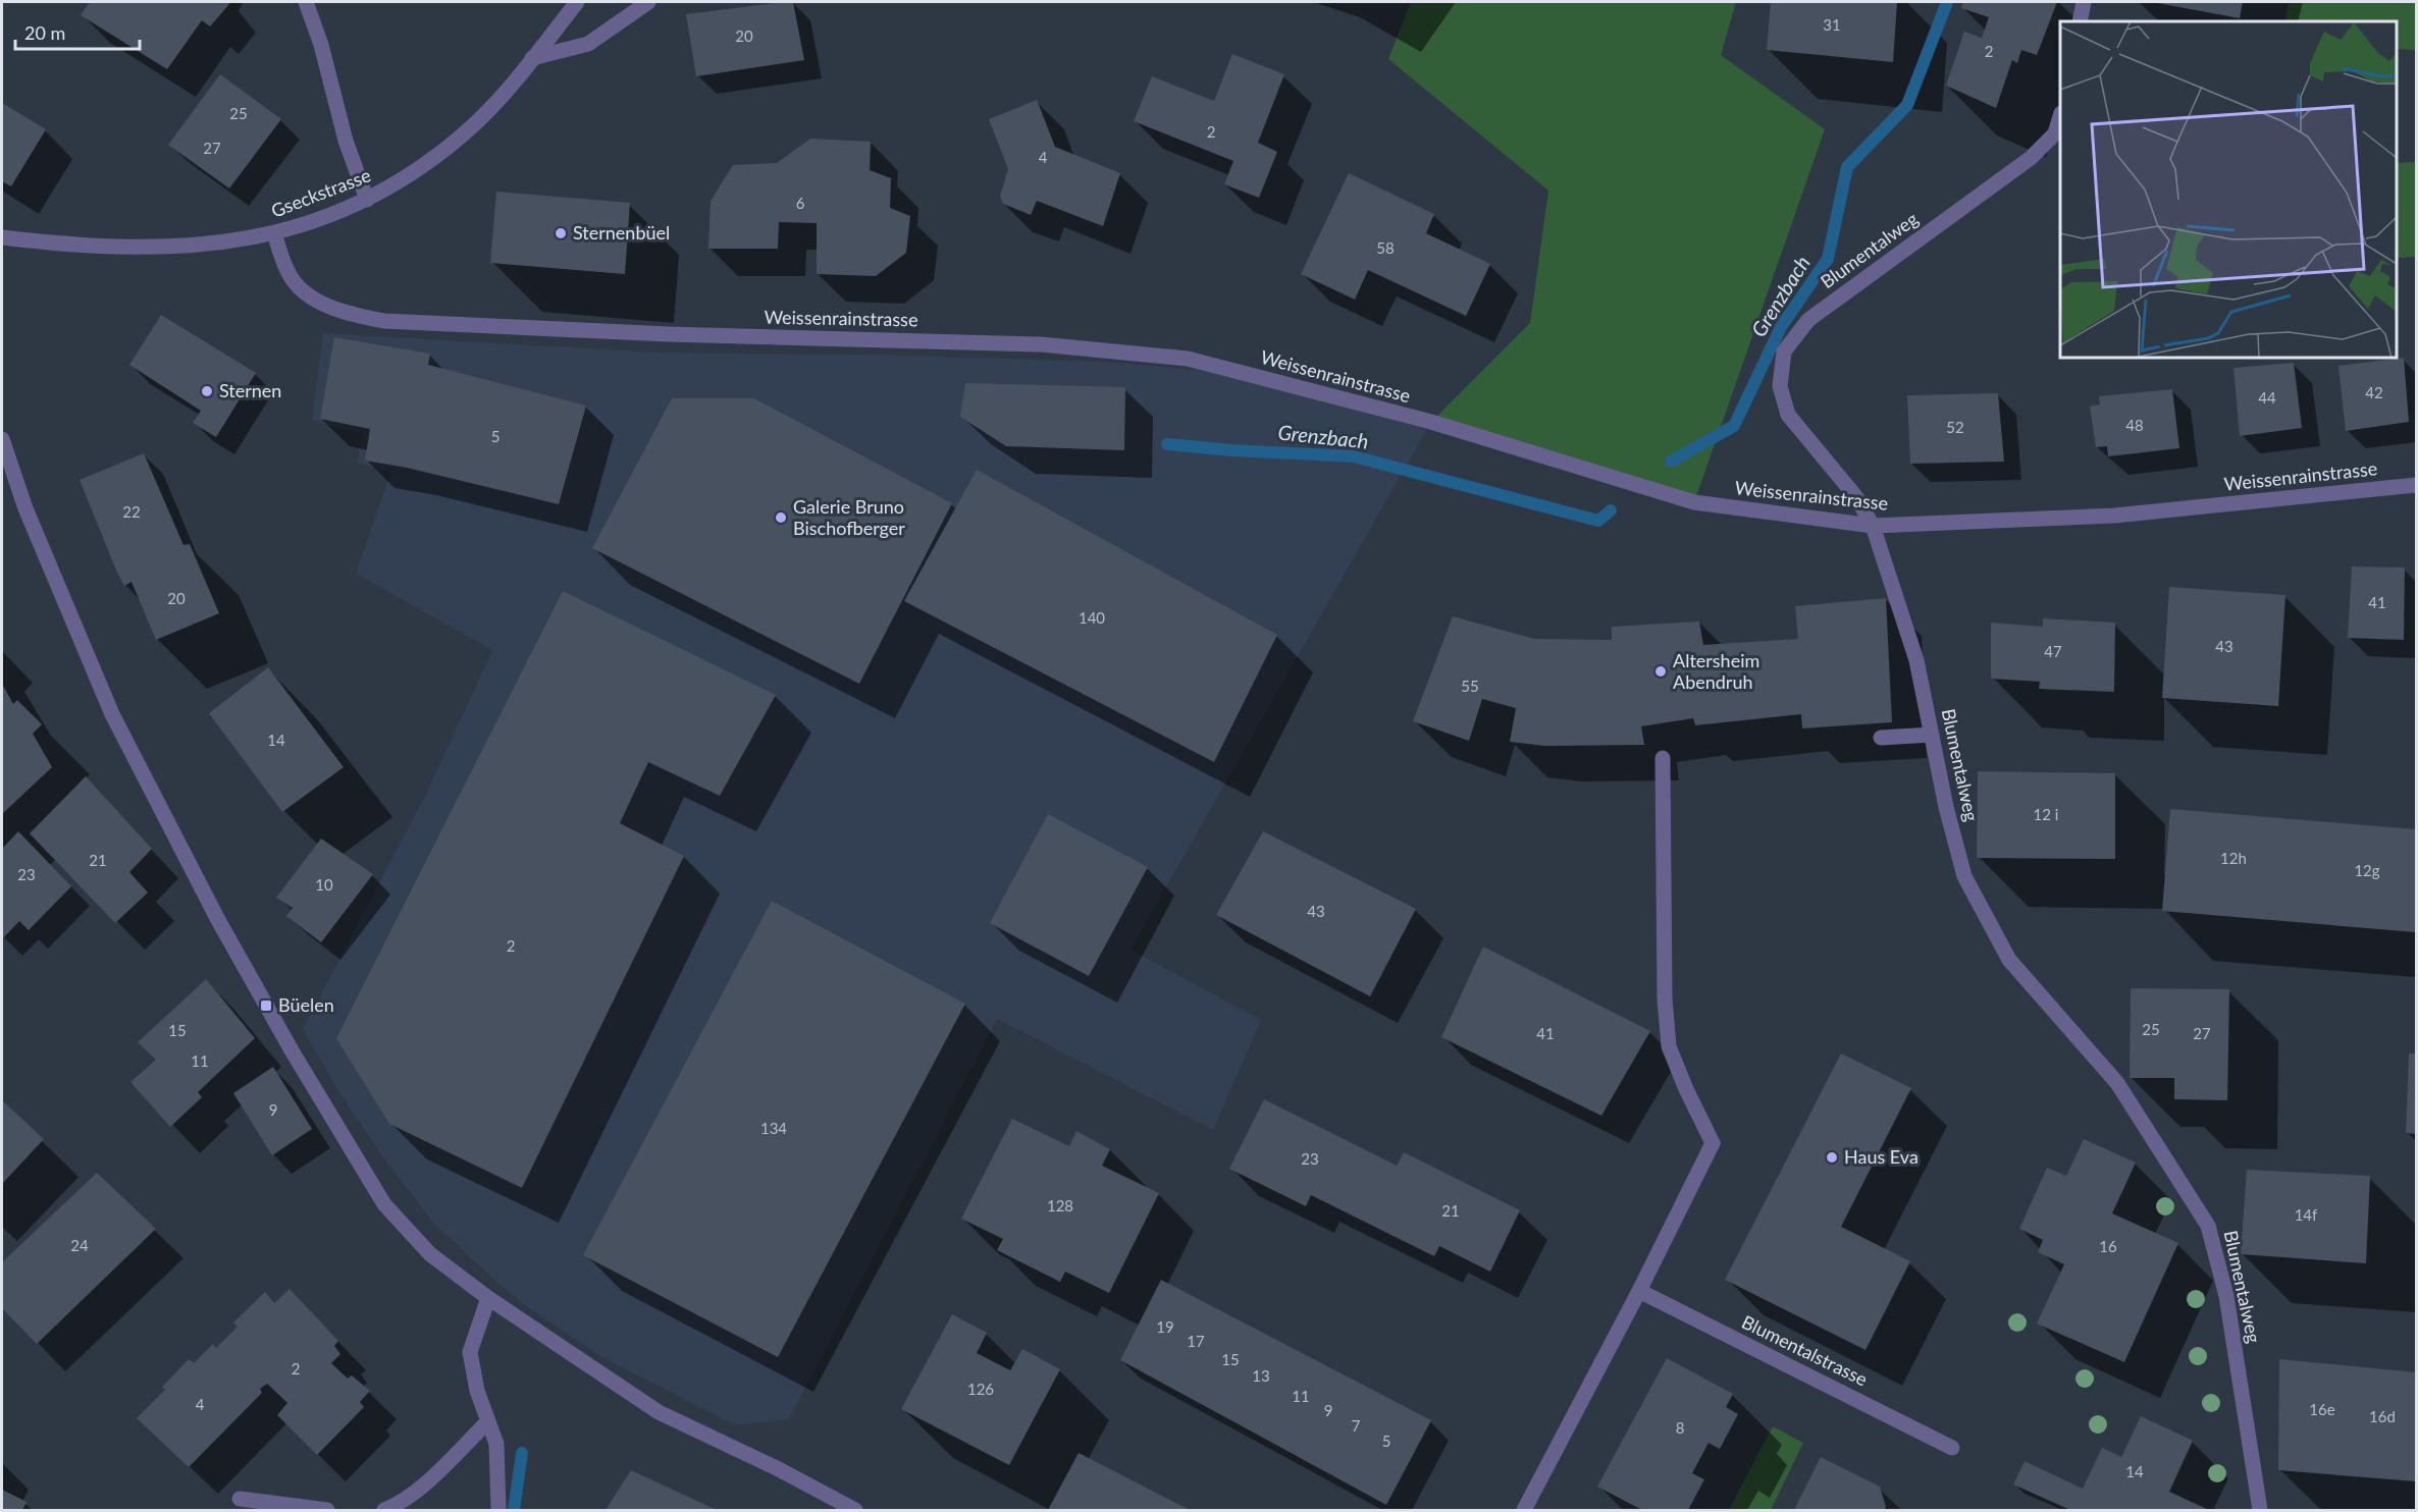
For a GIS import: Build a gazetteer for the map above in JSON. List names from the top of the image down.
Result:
{
  "streets": {
    "street": [
      "Gseckstrasse",
      "Blumentalweg",
      "Weissenrainstrasse",
      "Blumentalstrasse"
    ]
  },
  "crossings": [
    ["Gseckstrasse", "Weissenrainstrasse"],
    ["Blumentalweg", "Weissenrainstrasse"]
  ],
  "water": ["Grenzbach"],
  "places": {
    "other": [
      "Sternenbüel",
      "Sternen",
      "Galerie Bruno Bischofberger",
      "Altersheim Abendruh",
      "Haus Eva"
    ],
    "transit": ["Büelen"]
  },
  "house_numbers": [
    "31",
    "20",
    "2",
    "25",
    "2",
    "27",
    "4",
    "6",
    "58",
    "42",
    "44",
    "48",
    "52",
    "5",
    "22",
    "20",
    "41",
    "140",
    "43",
    "47",
    "55",
    "14",
    "12 i",
    "12h",
    "21",
    "12g",
    "23",
    "10",
    "43",
    "2",
    "25",
    "15",
    "41",
    "27",
    "11",
    "9",
    "134",
    "23",
    "128",
    "21",
    "14f",
    "24",
    "16",
    "19",
    "17",
    "15",
    "2",
    "13",
    "126",
    "11",
    "4",
    "16e",
    "9",
    "16d",
    "7",
    "8",
    "5",
    "14"
  ],
  "scale_bar": "20 m"
}
